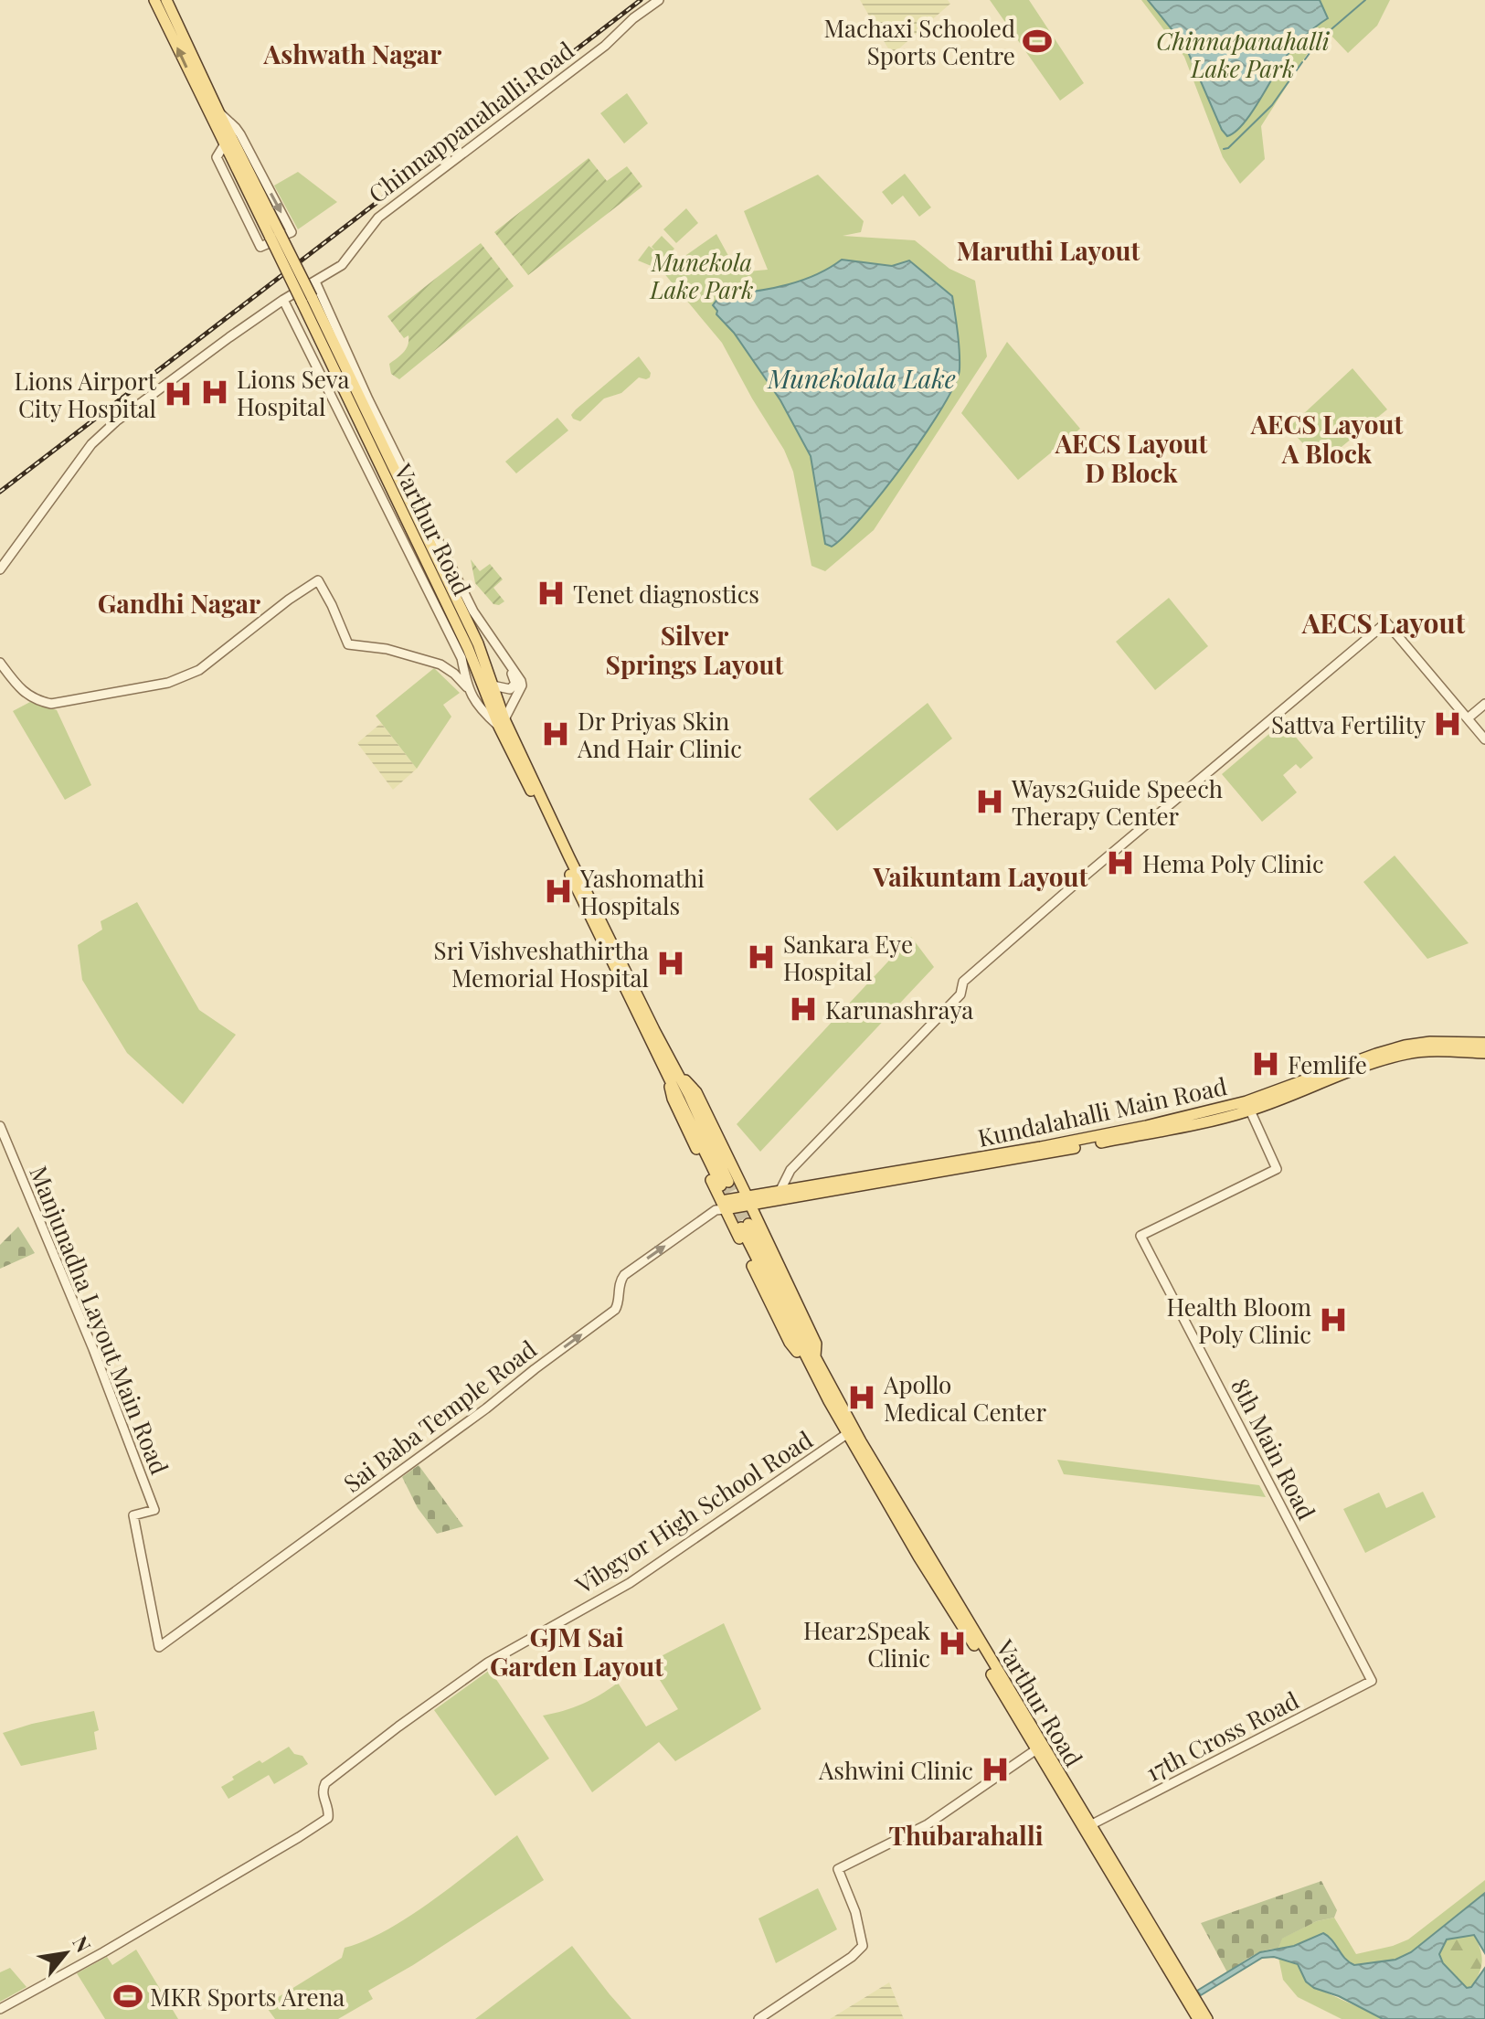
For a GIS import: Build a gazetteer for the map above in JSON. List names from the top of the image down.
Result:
{
  "streets": {
    "main road": ["Varthur Road", "Kundalahalli Main Road"],
    "street": [
      "Chinnappanahalli Road",
      "Manjunadha Layout Main Road",
      "Sai Baba Temple Road",
      "8th Main Road",
      "Vibgyor High School Road",
      "17th Cross Road"
    ]
  },
  "crossings": [
    ["Varthur Road", "Vibgyor High School Road"],
    ["Varthur Road", "17th Cross Road"],
    ["Kundalahalli Main Road", "Sai Baba Temple Road"],
    ["Kundalahalli Main Road", "8th Main Road"],
    ["Manjunadha Layout Main Road", "Sai Baba Temple Road"],
    ["8th Main Road", "17th Cross Road"]
  ],
  "one_way": ["Sai Baba Temple Road"],
  "districts": [
    "Ashwath Nagar",
    "Maruthi Layout",
    "AECS Layout A Block",
    "AECS Layout D Block",
    "Gandhi Nagar",
    "AECS Layout",
    "Silver Springs Layout",
    "Vaikuntam Layout",
    "GJM Sai Garden Layout",
    "Thubarahalli"
  ],
  "water": ["Munekolala Lake"],
  "parks": ["Chinnapanahalli Lake Park", "Munekola Lake Park"],
  "places": {
    "sports": ["Machaxi Schooled Sports Centre", "MKR Sports Arena"],
    "hospital": [
      "Lions Seva Hospital",
      "Lions Airport City Hospital",
      "Tenet diagnostics",
      "Sattva Fertility",
      "Dr Priyas Skin And Hair Clinic",
      "Ways2Guide Speech Therapy Center",
      "Hema Poly Clinic",
      "Yashomathi Hospitals",
      "Sankara Eye Hospital",
      "Sri Vishveshathirtha Memorial Hospital",
      "Karunashraya",
      "Femlife",
      "Health Bloom Poly Clinic",
      "Apollo Medical Center",
      "Hear2Speak Clinic",
      "Ashwini Clinic"
    ]
  },
  "north": "top right"
}
